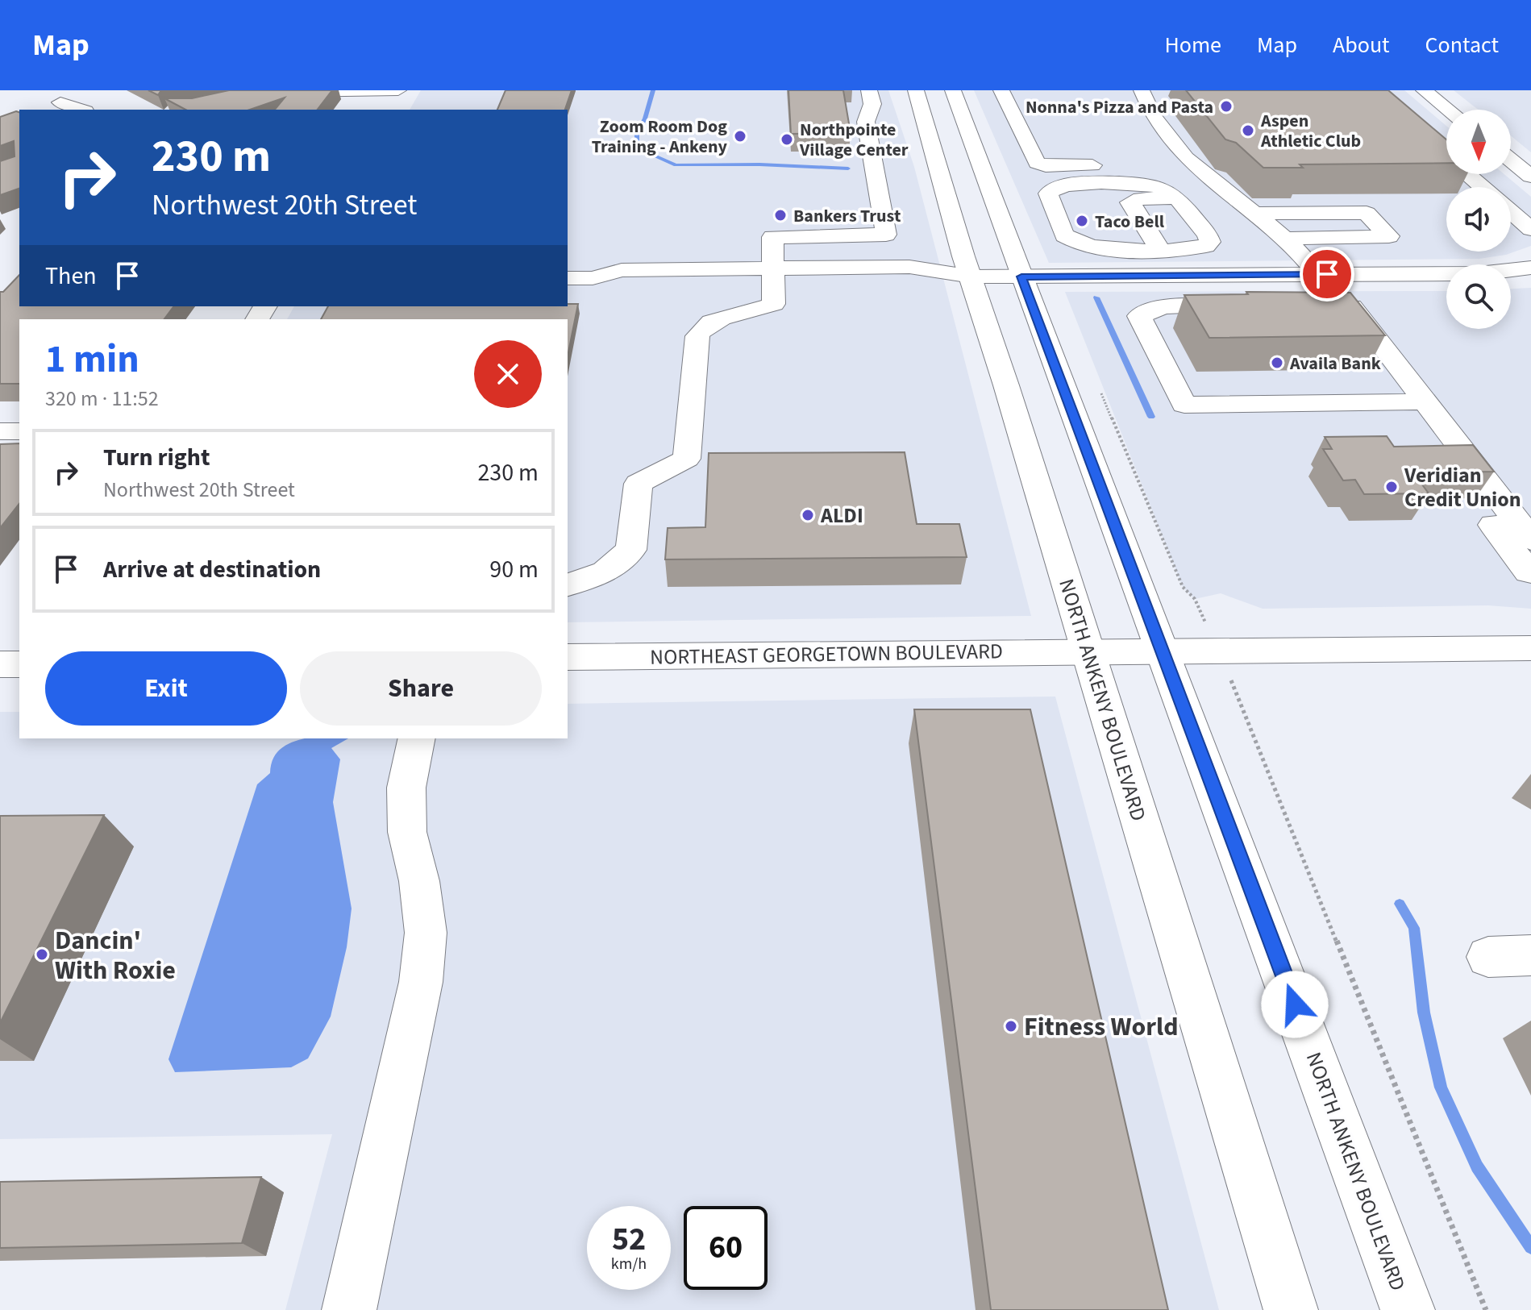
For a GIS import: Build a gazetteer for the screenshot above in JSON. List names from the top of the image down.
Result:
{
  "streets": {
    "main road": ["NORTHEAST GEORGETOWN BOULEVARD", "NORTH ANKENY BOULEVARD"]
  },
  "crossings": [
    ["NORTHEAST GEORGETOWN BOULEVARD", "NORTH ANKENY BOULEVARD"]
  ],
  "places": [
    "Nonna's Pizza and Pasta",
    "Aspen Athletic Club",
    "Zoom Room Dog Training - Ankeny",
    "Northpointe Village Center",
    "Bankers Trust",
    "Taco Bell",
    "Availa Bank",
    "Veridian Credit Union",
    "ALDI",
    "Dancin' With Roxie",
    "Fitness World"
  ],
  "north": "bottom",
  "page": {
    "header": "Map",
    "nav": [
      "Home",
      "Map",
      "About",
      "Contact"
    ],
    "turn": ["230 m", "Northwest 20th Street"],
    "then": "Then",
    "heading": ["1 min", "320 m · 11:52"],
    "list": [
      {
        "name": "Turn right",
        "note": "Northwest 20th Street",
        "value": "230 m"
      },
      {
        "name": "Arrive at destination",
        "value": "90 m"
      }
    ],
    "buttons": ["Exit", "Share"],
    "speed": "52 km/h",
    "limit": "60"
  }
}
